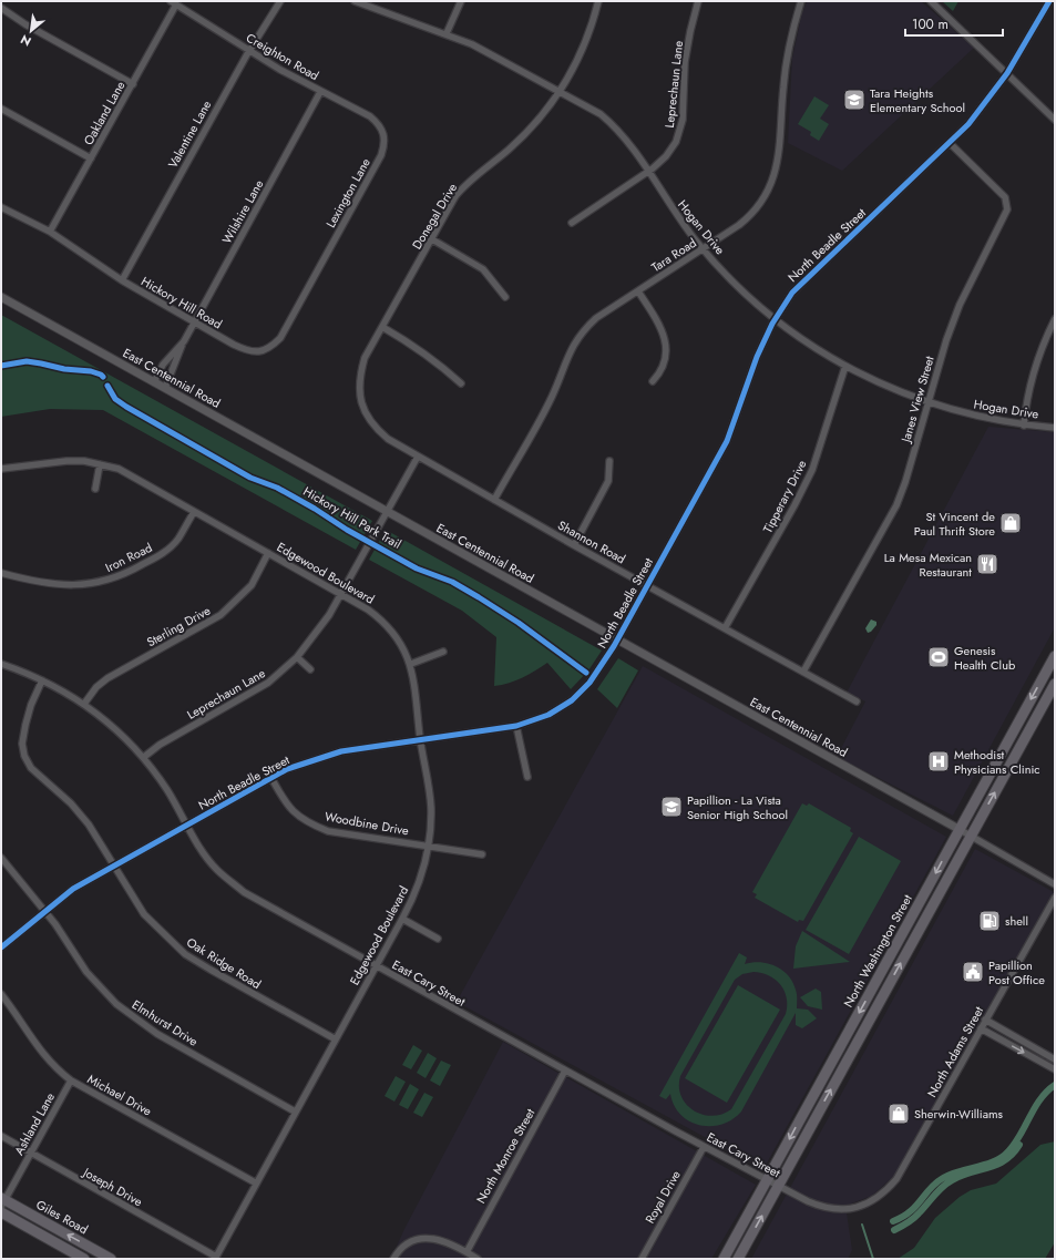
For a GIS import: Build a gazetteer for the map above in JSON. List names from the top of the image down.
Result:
{
  "streets": {
    "main road": ["North Washington Street", "Giles Road"],
    "street": [
      "Creighton Road",
      "Leprechaun Lane",
      "Oakland Lane",
      "Valentine Lane",
      "Lexington Lane",
      "Wilshire Lane",
      "Donegal Drive",
      "Hogan Drive",
      "North Beadle Street",
      "Tara Road",
      "Hickory Hill Road",
      "East Centennial Road",
      "Janes View Street",
      "Tipperary Drive",
      "Shannon Road",
      "Iron Road",
      "Edgewood Boulevard",
      "Sterling Drive",
      "Woodbine Drive",
      "Oak Ridge Road",
      "East Cary Street",
      "Elmhurst Drive",
      "North Adams Street",
      "Michael Drive",
      "Ashland Lane",
      "North Monroe Street",
      "Joseph Drive",
      "Royal Drive"
    ],
    "cycle path": ["Hickory Hill Park Trail"]
  },
  "crossings": [
    ["Creighton Road", "Oakland Lane"],
    ["Creighton Road", "Valentine Lane"],
    ["Creighton Road", "Lexington Lane"],
    ["Creighton Road", "Wilshire Lane"],
    ["Leprechaun Lane", "Hogan Drive"],
    ["Leprechaun Lane", "East Centennial Road"],
    ["Leprechaun Lane", "Shannon Road"],
    ["Leprechaun Lane", "Edgewood Boulevard"],
    ["Leprechaun Lane", "East Cary Street"],
    ["Oakland Lane", "Hickory Hill Road"],
    ["Valentine Lane", "Hickory Hill Road"],
    ["Lexington Lane", "Hickory Hill Road"],
    ["Wilshire Lane", "Hickory Hill Road"],
    ["Wilshire Lane", "East Centennial Road"],
    ["Donegal Drive", "Hogan Drive"],
    ["Donegal Drive", "Shannon Road"],
    ["Hogan Drive", "North Beadle Street"],
    ["Hogan Drive", "Tara Road"],
    ["Hogan Drive", "Janes View Street"],
    ["Hogan Drive", "Tipperary Drive"],
    ["North Beadle Street", "East Centennial Road"],
    ["North Beadle Street", "Janes View Street"],
    ["North Beadle Street", "Shannon Road"],
    ["North Beadle Street", "Edgewood Boulevard"],
    ["North Beadle Street", "Woodbine Drive"],
    ["North Beadle Street", "Oak Ridge Road"],
    ["North Beadle Street", "East Cary Street"],
    ["North Beadle Street", "Elmhurst Drive"],
    ["Tara Road", "Shannon Road"],
    ["East Centennial Road", "North Washington Street"],
    ["Janes View Street", "Shannon Road"],
    ["Tipperary Drive", "Shannon Road"],
    ["Iron Road", "Edgewood Boulevard"],
    ["Edgewood Boulevard", "Sterling Drive"],
    ["Edgewood Boulevard", "Woodbine Drive"],
    ["Edgewood Boulevard", "Oak Ridge Road"],
    ["Edgewood Boulevard", "East Cary Street"],
    ["Edgewood Boulevard", "Elmhurst Drive"],
    ["Edgewood Boulevard", "Michael Drive"],
    ["Edgewood Boulevard", "Joseph Drive"],
    ["Sterling Drive", "East Cary Street"],
    ["North Washington Street", "East Cary Street"],
    ["Oak Ridge Road", "East Cary Street"],
    ["East Cary Street", "North Adams Street"],
    ["East Cary Street", "North Monroe Street"],
    ["East Cary Street", "Royal Drive"],
    ["Michael Drive", "Ashland Lane"],
    ["Ashland Lane", "Joseph Drive"],
    ["Ashland Lane", "Giles Road"]
  ],
  "places": {
    "school or university": ["Tara Heights Elementary School", "Papillion - La Vista Senior High School"],
    "shop": ["St Vincent de Paul Thrift Store", "Sherwin-Williams"],
    "restaurant": ["La Mesa Mexican Restaurant"],
    "sports": ["Genesis Health Club"],
    "hospital": ["Methodist Physicians Clinic"],
    "fuel station": ["shell"],
    "public building": ["Papillion Post Office"]
  },
  "scale_bar": "100 m",
  "north": "bottom left"
}
